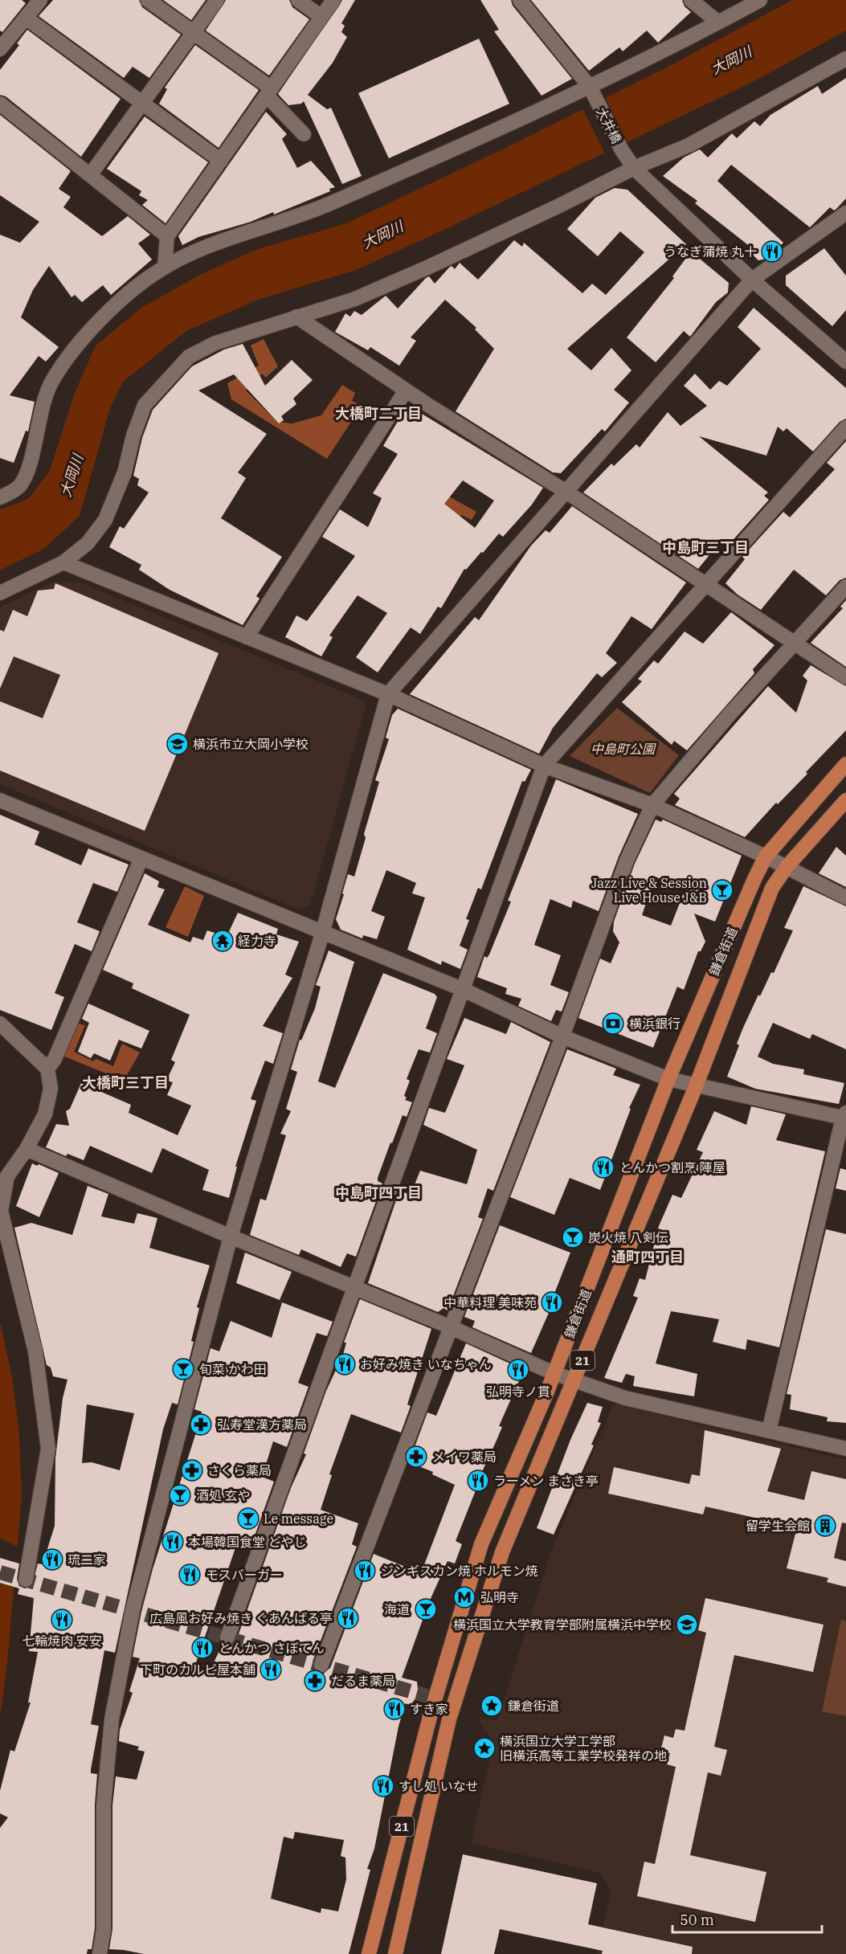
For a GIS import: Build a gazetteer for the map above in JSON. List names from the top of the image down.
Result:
{
  "streets": {
    "main road": ["鎌倉街道", "21"],
    "street": ["大井橋"]
  },
  "districts": [
    "大橋町二丁目",
    "中島町三丁目",
    "大橋町三丁目",
    "中島町四丁目",
    "通町四丁目"
  ],
  "water": ["大岡川"],
  "parks": ["中島町公園"],
  "places": {
    "restaurant": [
      "うなぎ蒲焼 丸十",
      "とんかつ割烹 陣屋",
      "中華料理 美味苑",
      "お好み焼き いなちゃん",
      "弘明寺ノ貫",
      "ラーメン まさき亭",
      "本場韓国食堂 どやじ",
      "琉二家",
      "ジンギスカン焼 ホルモン焼",
      "モスバーガー",
      "広島風お好み焼き ぐあんばる亭",
      "七輪焼肉 安安",
      "とんかつ さぼてん",
      "下町のカルビ屋本舗",
      "すき家",
      "すし処 いなせ"
    ],
    "school or university": ["横浜市立大岡小学校", "横浜国立大学教育学部附属横浜中学校"],
    "bar": [
      "Jazz Live & Session Live House J&B",
      "炭火焼 八剣伝",
      "旬菜 かわ田",
      "酒処 玄や",
      "Le message",
      "海道"
    ],
    "temple": ["経力寺"],
    "bank": ["横浜銀行"],
    "pharmacy": [
      "弘寿堂漢方薬局",
      "メイワ薬局",
      "さくら薬局",
      "だるま薬局"
    ],
    "building": ["留学生会館"],
    "metro station": ["弘明寺"],
    "place": ["鎌倉街道", "横浜国立大学工学部 旧横浜高等工業学校発祥の地"]
  },
  "scale_bar": "50 m"
}
